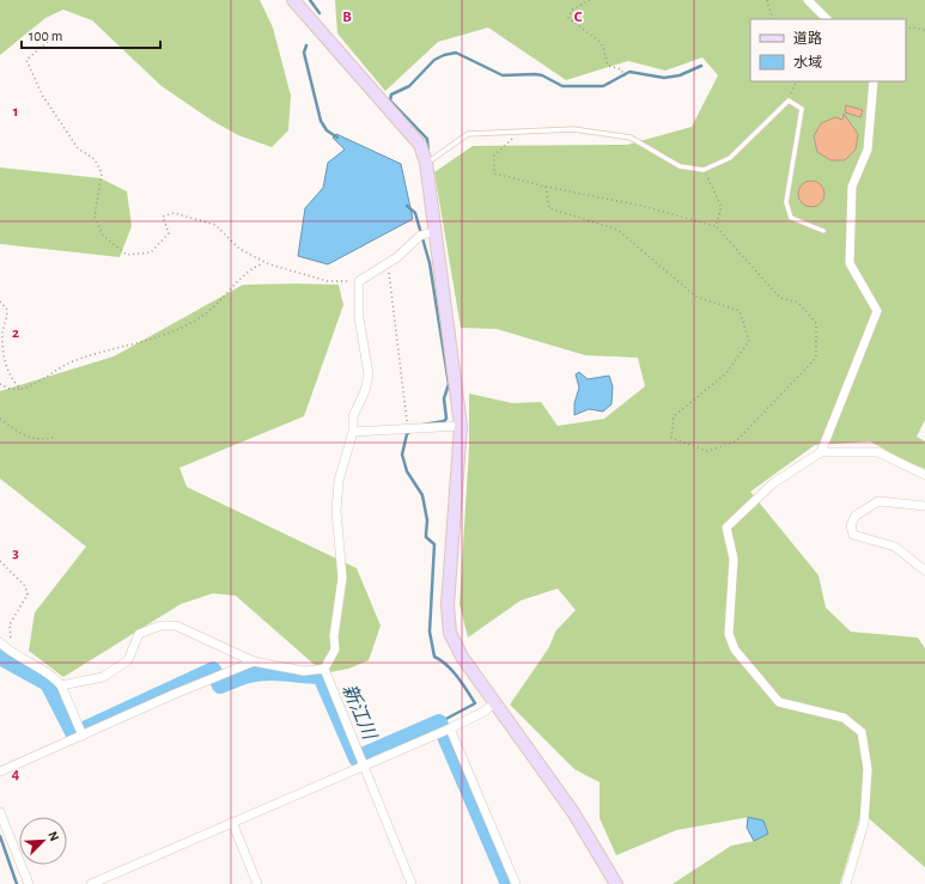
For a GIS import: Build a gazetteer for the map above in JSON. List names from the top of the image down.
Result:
{
  "water": ["新江川"],
  "legend": ["道路", "水域"],
  "scale_bar": "100 m",
  "north": "top right",
  "grid": {
    "columns": ["B", "C"],
    "rows": [
      "1",
      "2",
      "3",
      "4"
    ]
  }
}
